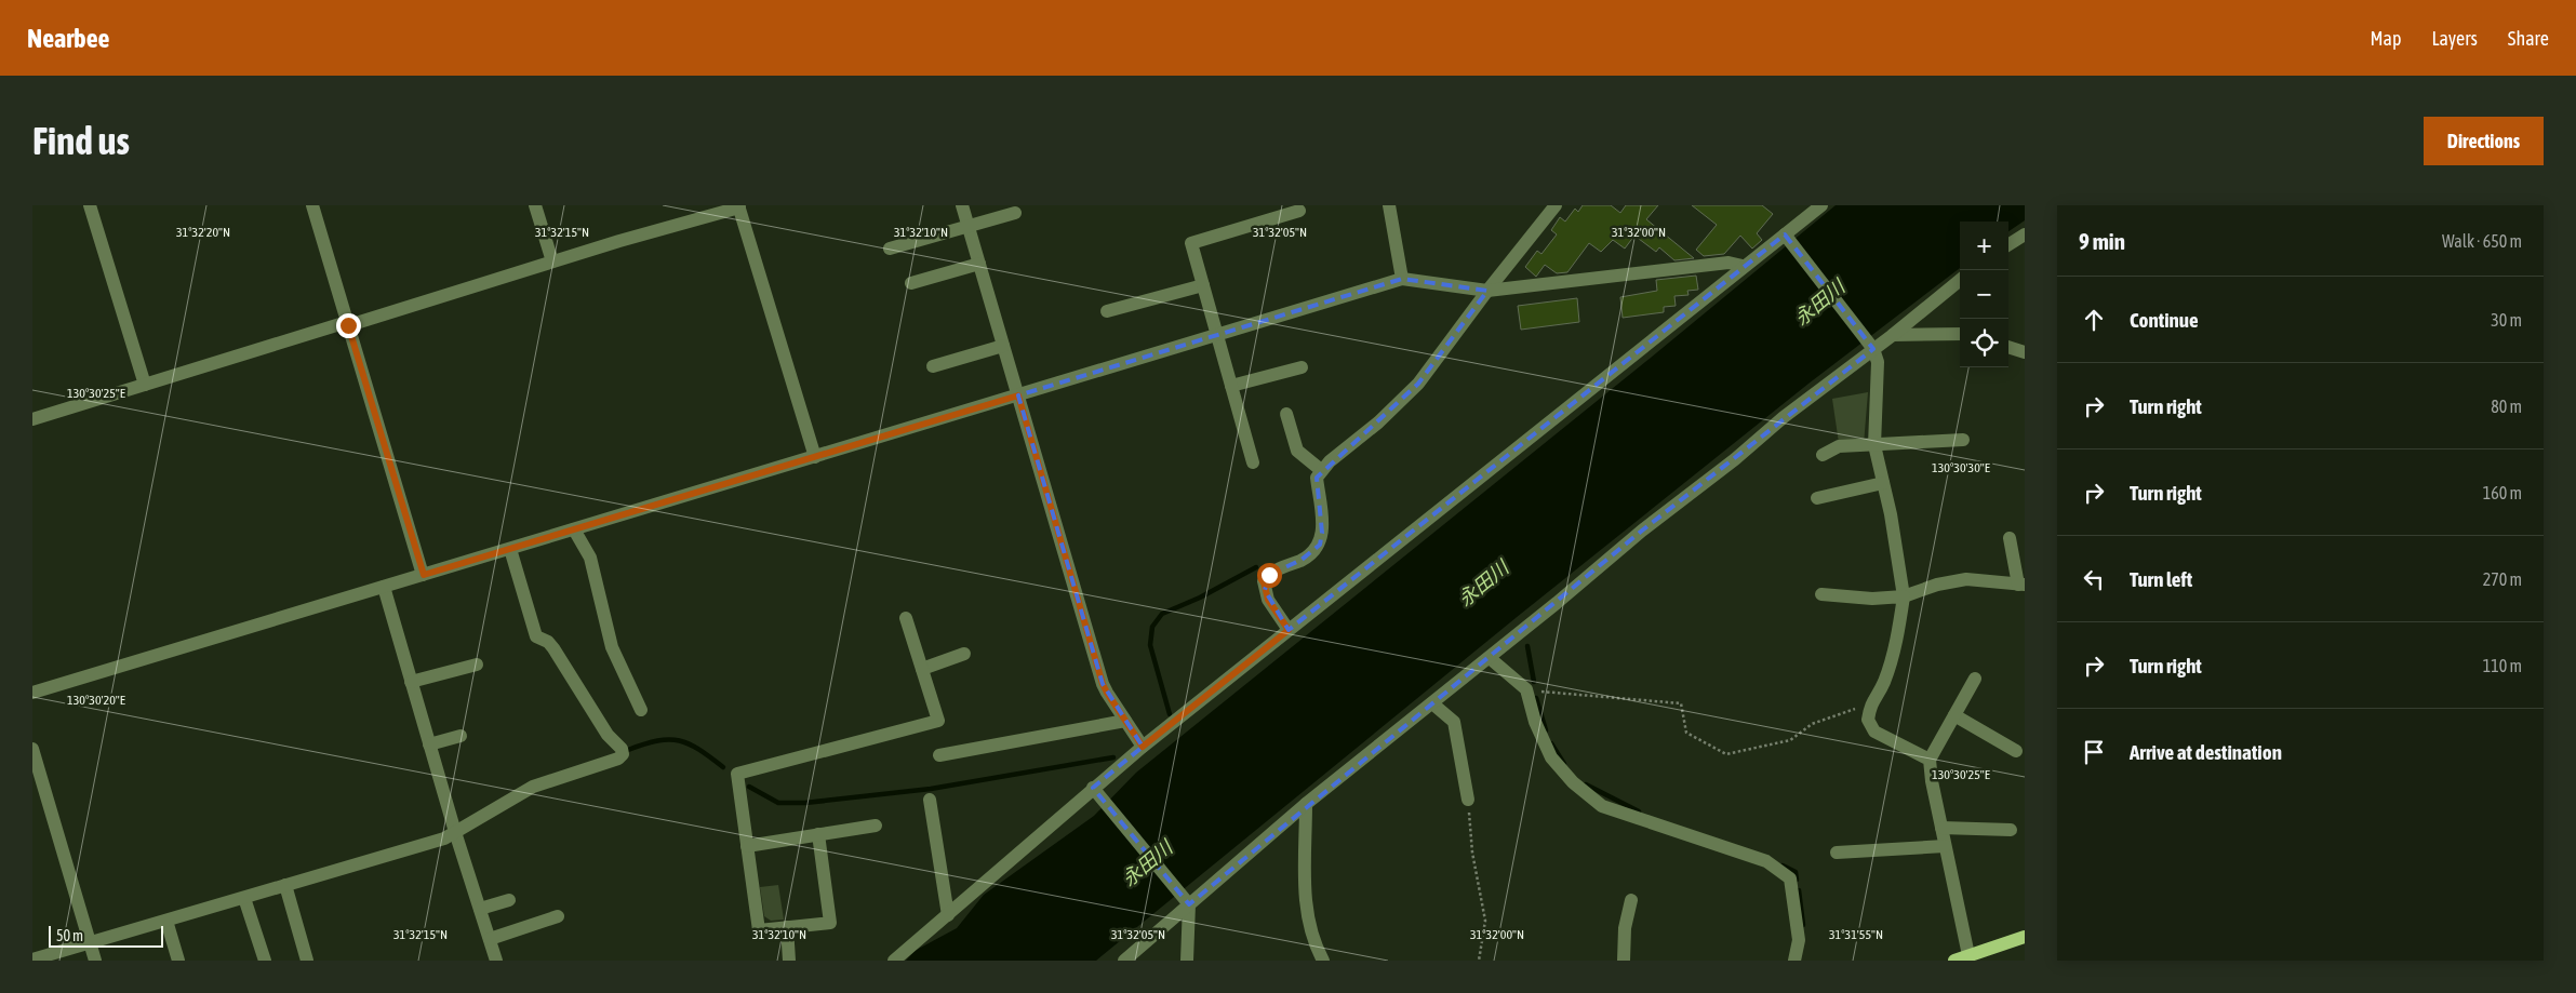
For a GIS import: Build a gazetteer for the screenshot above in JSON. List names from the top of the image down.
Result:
{
  "water": ["永田川"],
  "scale_bar": "50 m",
  "page": {
    "header": "Nearbee",
    "nav": ["Map", "Layers", "Share"],
    "buttons": "Directions",
    "title": "Find us",
    "heading": ["9 min", "Walk · 650 m"],
    "map_buttons": ["+", "−"],
    "list": [
      ["Continue", "30 m"],
      ["Turn right", "80 m"],
      ["Turn right", "160 m"],
      ["Turn left", "270 m"],
      ["Turn right", "110 m"],
      "Arrive at destination"
    ],
    "scale": "50 m"
  },
  "coordinates": [
    "31°32'20\"N",
    "31°32'15\"N",
    "31°32'10\"N",
    "31°32'05\"N",
    "31°32'00\"N",
    "130°30'25\"E",
    "130°30'30\"E",
    "130°30'20\"E",
    "31°31'55\"N"
  ]
}
